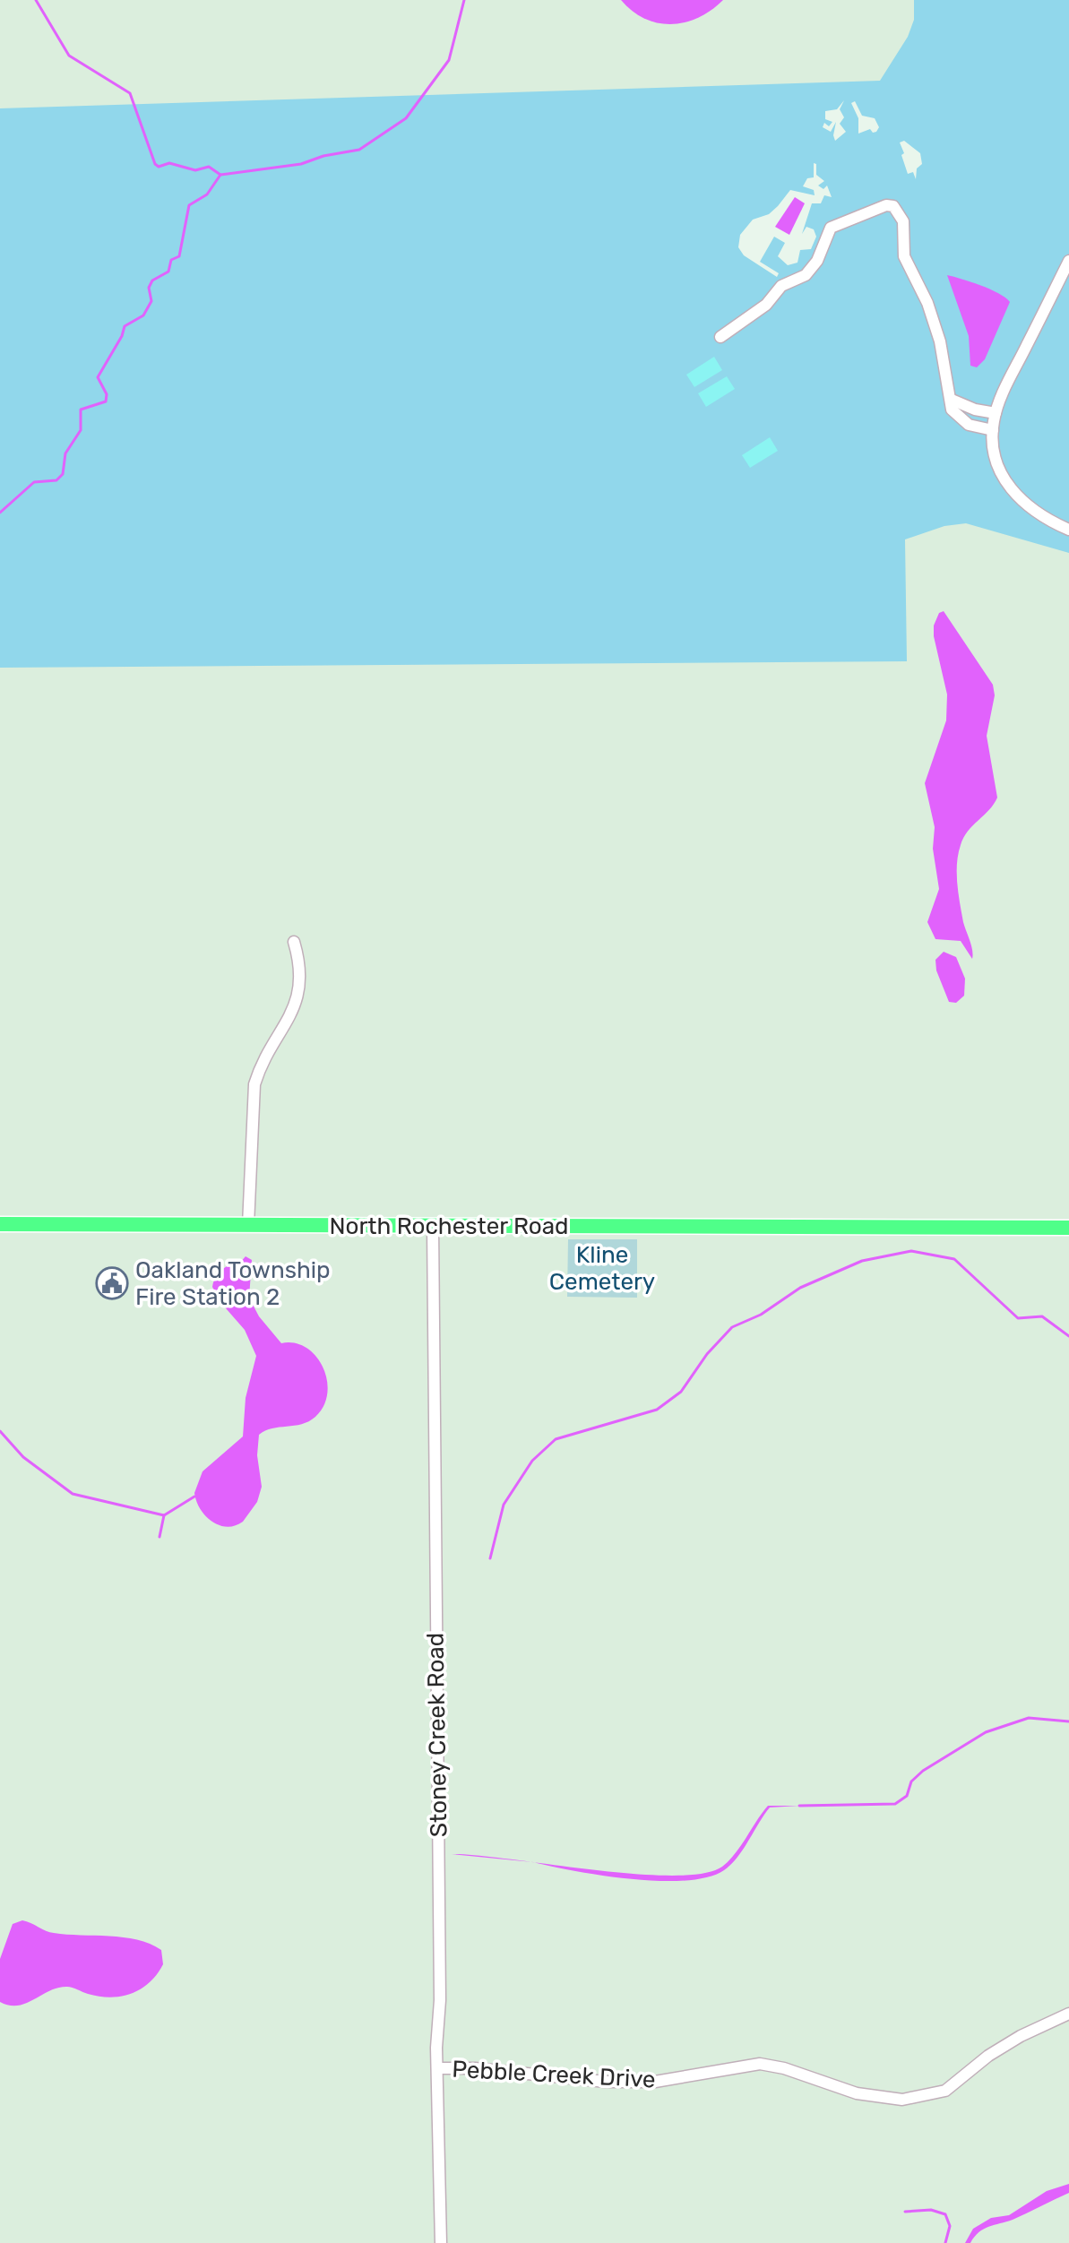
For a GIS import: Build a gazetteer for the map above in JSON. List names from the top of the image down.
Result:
{
  "streets": {
    "main road": ["North Rochester Road"],
    "street": ["Stoney Creek Road", "Pebble Creek Drive"]
  },
  "crossings": [
    ["North Rochester Road", "Stoney Creek Road"],
    ["Stoney Creek Road", "Pebble Creek Drive"]
  ],
  "parks": ["Kline Cemetery"],
  "places": {
    "public building": ["Oakland Township Fire Station 2"]
  }
}
